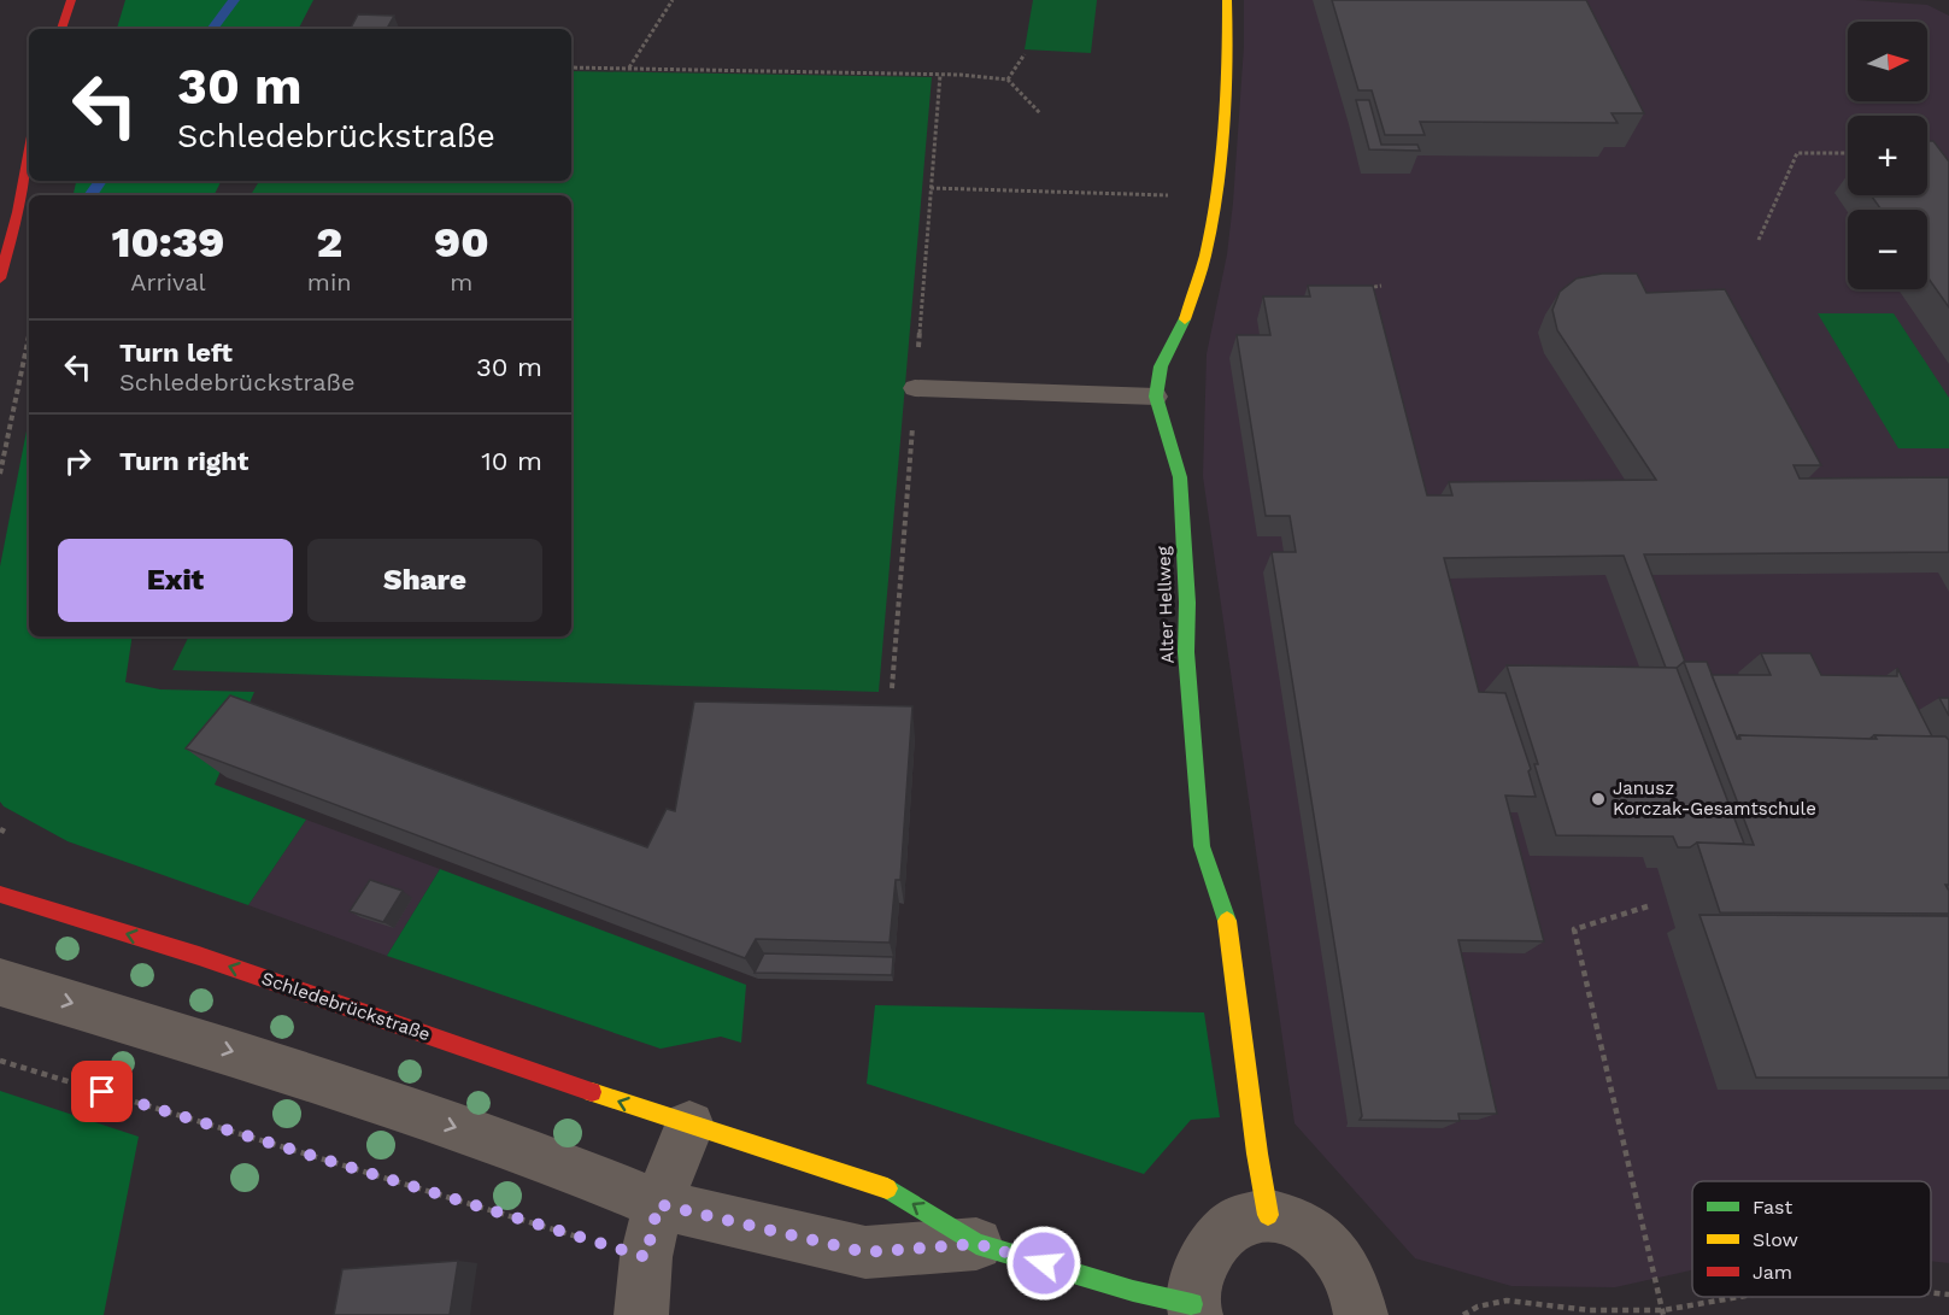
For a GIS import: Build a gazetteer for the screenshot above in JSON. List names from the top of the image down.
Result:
{
  "streets": {
    "street": ["Alter Hellweg", "Schledebrückstraße"]
  },
  "places": ["Janusz Korczak-Gesamtschule"],
  "legend": ["Fast", "Slow", "Jam"],
  "north": "right",
  "page": {
    "map_buttons": ["+", "−"],
    "turn": ["30 m", "Schledebrückstraße"],
    "eta": [
      "10:39",
      "Arrival",
      "2",
      "min",
      "90",
      "m"
    ],
    "list": [
      {
        "name": "Turn left",
        "note": "Schledebrückstraße",
        "value": "30 m"
      },
      {
        "name": "Turn right",
        "value": "10 m"
      }
    ],
    "buttons": ["Exit", "Share"]
  }
}
